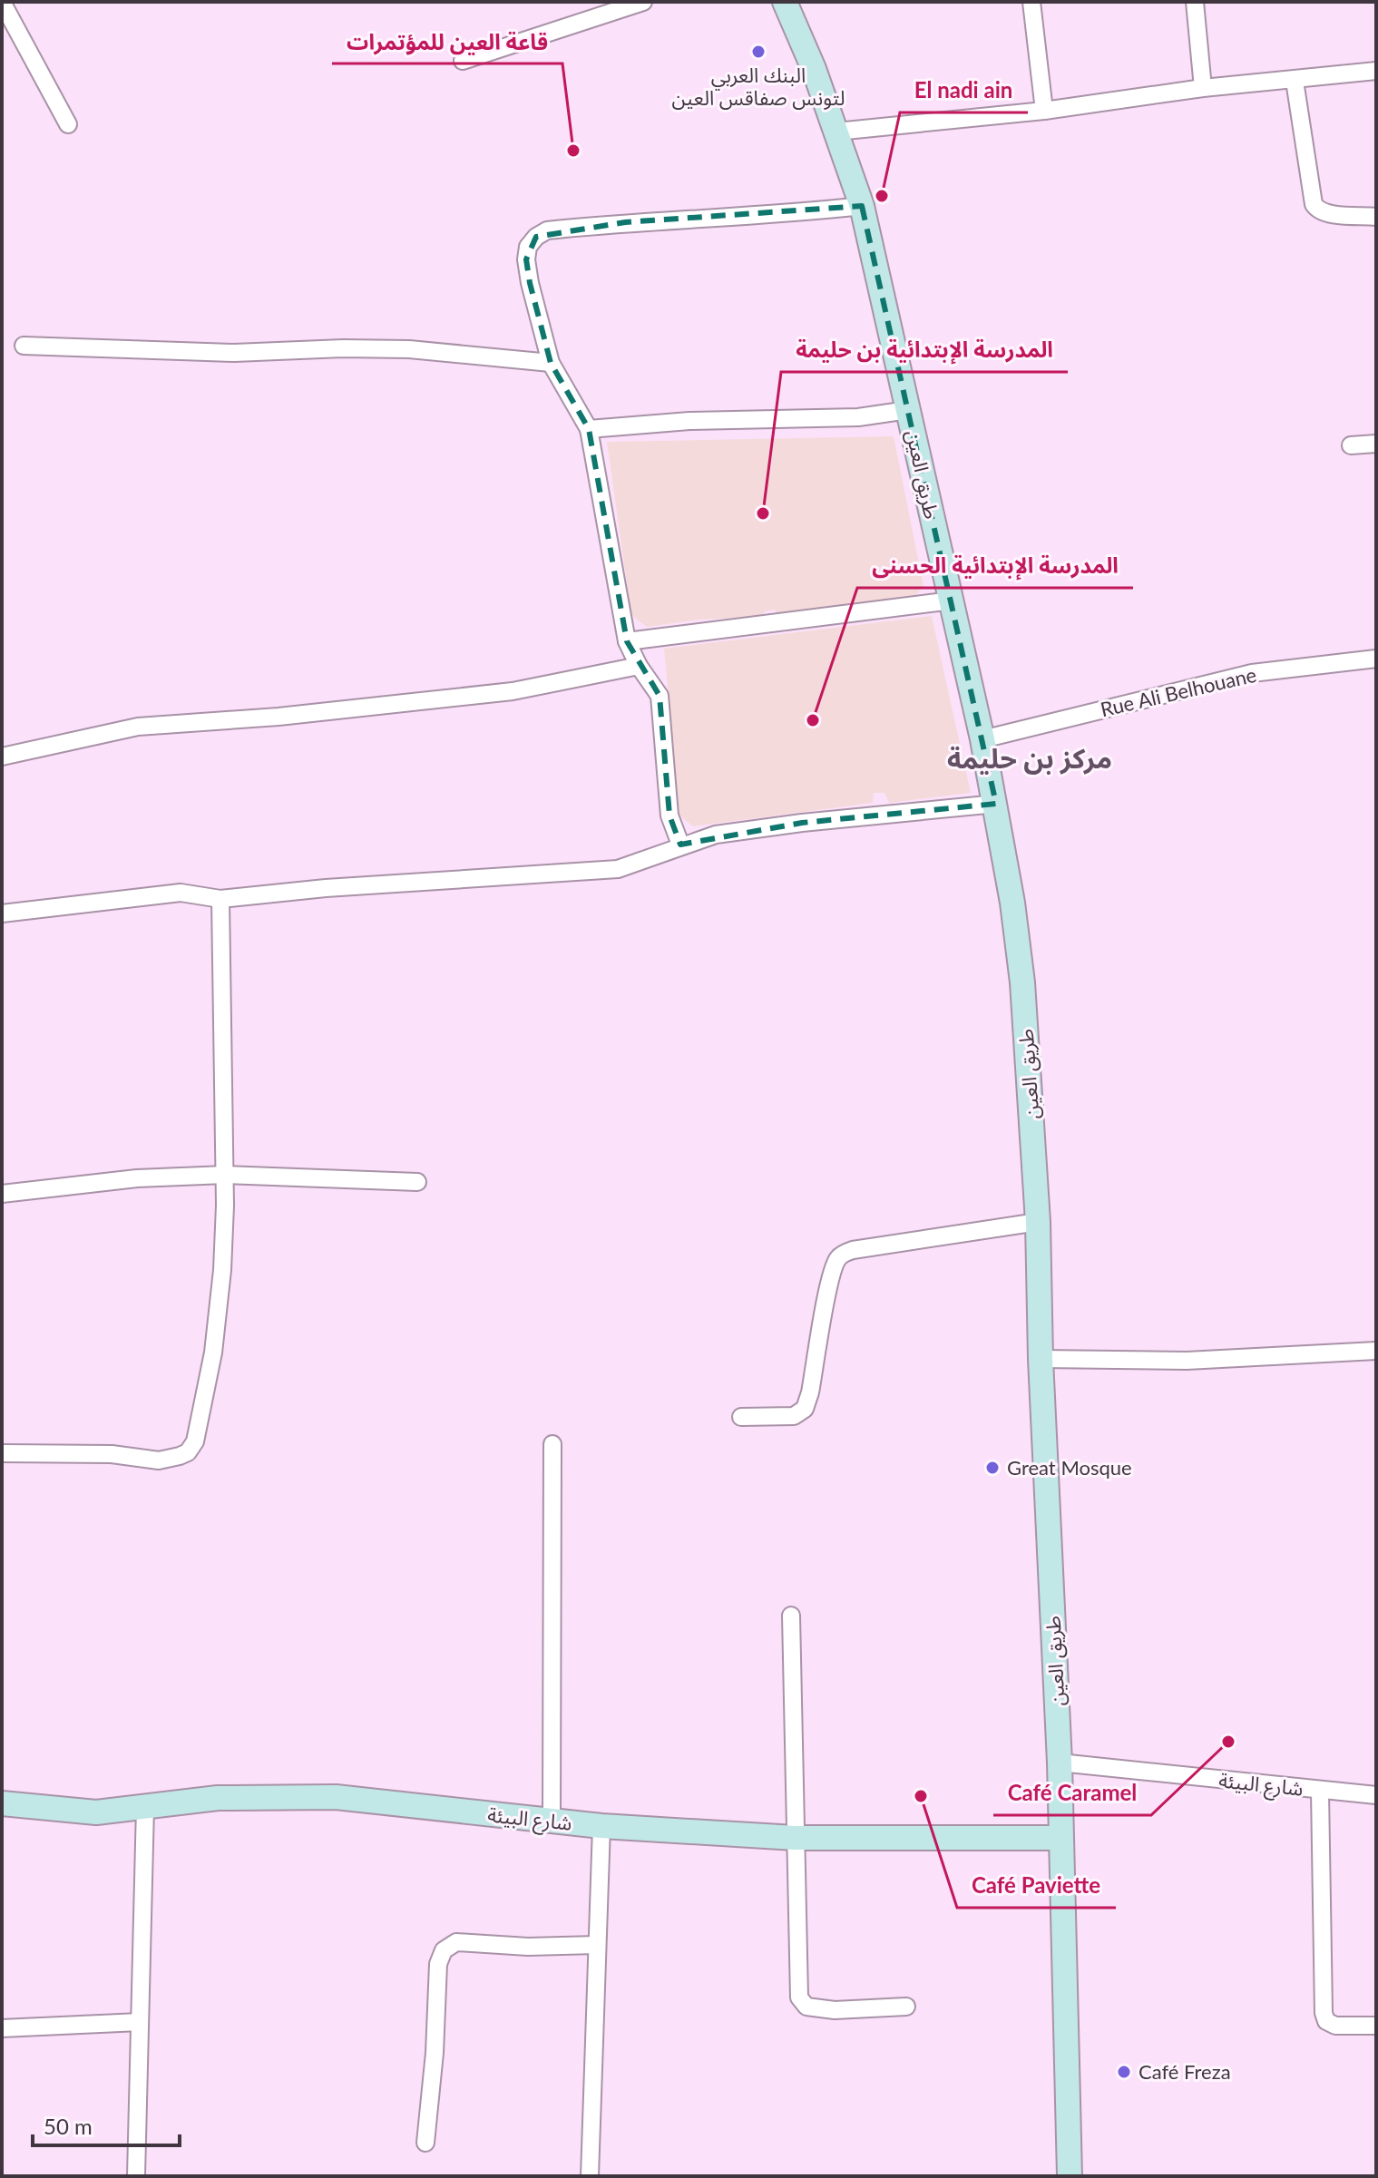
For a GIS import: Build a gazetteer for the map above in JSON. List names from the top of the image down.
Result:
{
  "streets": {
    "main road": ["طريق العين", "شارع البيئة"],
    "street": ["Rue Ali Belhouane"]
  },
  "crossings": [
    ["طريق العين", "Rue Ali Belhouane"],
    ["طريق العين", "شارع البيئة"]
  ],
  "districts": ["مركز بن حليمة"],
  "places": [
    "البنك العربي لتونس صفاقس العين",
    "قاعة العين للمؤتمرات",
    "El nadi ain",
    "المدرسة الإبتدائية بن حليمة",
    "المدرسة الإبتدائية الحسنى",
    "Great Mosque",
    "Café Caramel",
    "Café Paviette",
    "Café Freza"
  ],
  "scale_bar": "50 m"
}
